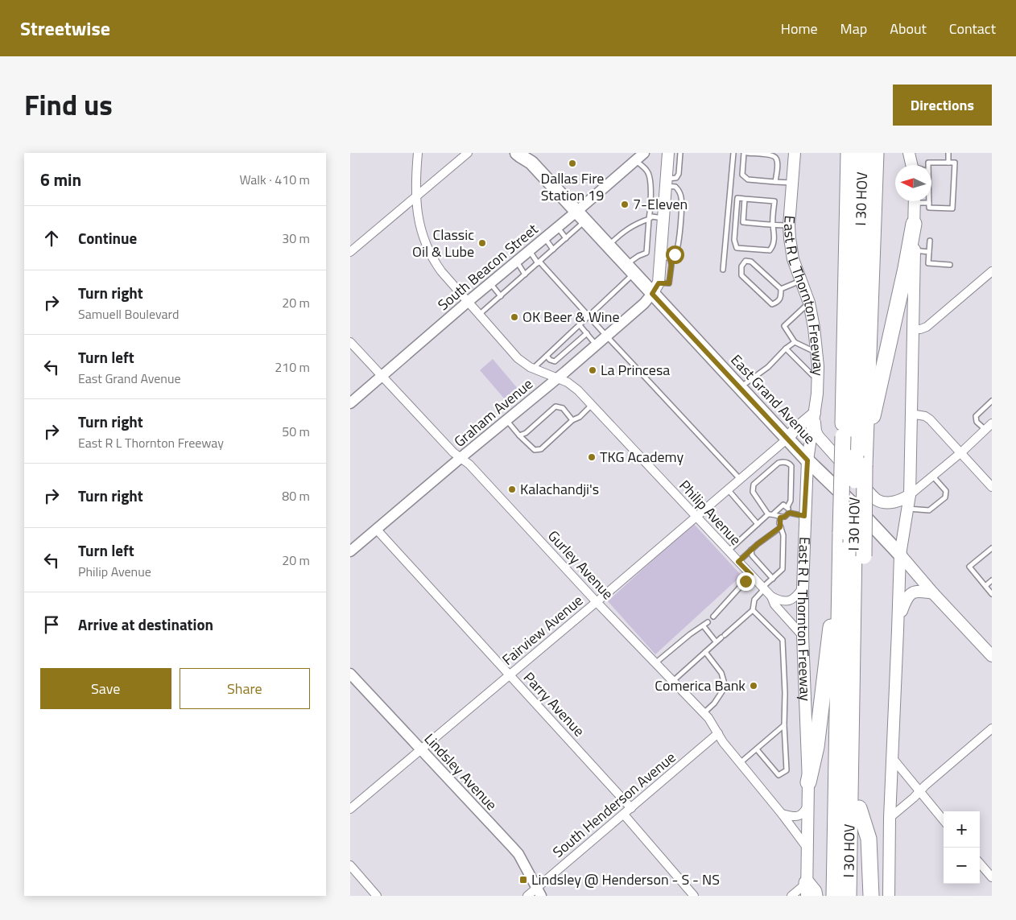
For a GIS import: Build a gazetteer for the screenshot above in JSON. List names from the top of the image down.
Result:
{
  "streets": {
    "highway": ["I 30 HOV", "East R L Thornton Freeway"],
    "main road": ["East Grand Avenue"],
    "street": [
      "South Beacon Street",
      "Graham Avenue",
      "Philip Avenue",
      "Gurley Avenue",
      "Fairview Avenue",
      "Parry Avenue",
      "Lindsley Avenue",
      "South Henderson Avenue"
    ]
  },
  "crossings": [
    ["I 30 HOV", "East R L Thornton Freeway"],
    ["South Beacon Street", "East Grand Avenue"],
    ["South Beacon Street", "Philip Avenue"],
    ["South Beacon Street", "Gurley Avenue"],
    ["East R L Thornton Freeway", "East Grand Avenue"],
    ["East R L Thornton Freeway", "Philip Avenue"],
    ["East R L Thornton Freeway", "Gurley Avenue"],
    ["East Grand Avenue", "Graham Avenue"],
    ["East Grand Avenue", "Fairview Avenue"],
    ["Graham Avenue", "Philip Avenue"],
    ["Graham Avenue", "Gurley Avenue"],
    ["Graham Avenue", "Parry Avenue"],
    ["Philip Avenue", "Fairview Avenue"],
    ["Gurley Avenue", "Fairview Avenue"],
    ["Gurley Avenue", "South Henderson Avenue"],
    ["Fairview Avenue", "Parry Avenue"],
    ["Fairview Avenue", "Lindsley Avenue"],
    ["Parry Avenue", "South Henderson Avenue"],
    ["Lindsley Avenue", "South Henderson Avenue"]
  ],
  "places": {
    "other": [
      "Dallas Fire Station 19",
      "7-Eleven",
      "Classic Oil & Lube",
      "OK Beer & Wine",
      "La Princesa",
      "TKG Academy",
      "Kalachandji's",
      "Comerica Bank"
    ],
    "transit": ["Lindsley @ Henderson - S - NS"]
  },
  "north": "left",
  "page": {
    "header": "Streetwise",
    "nav": [
      "Home",
      "Map",
      "About",
      "Contact"
    ],
    "title": "Find us",
    "buttons": [
      "Directions",
      ["Save", "Share"]
    ],
    "heading": ["6 min", "Walk · 410 m"],
    "list": [
      ["Continue", "30 m"],
      ["Turn right", "Samuell Boulevard", "20 m"],
      ["Turn left", "East Grand Avenue", "210 m"],
      ["Turn right", "East R L Thornton Freeway", "50 m"],
      ["Turn right", "80 m"],
      ["Turn left", "Philip Avenue", "20 m"],
      "Arrive at destination"
    ],
    "map_buttons": ["+", "−"]
  }
}
